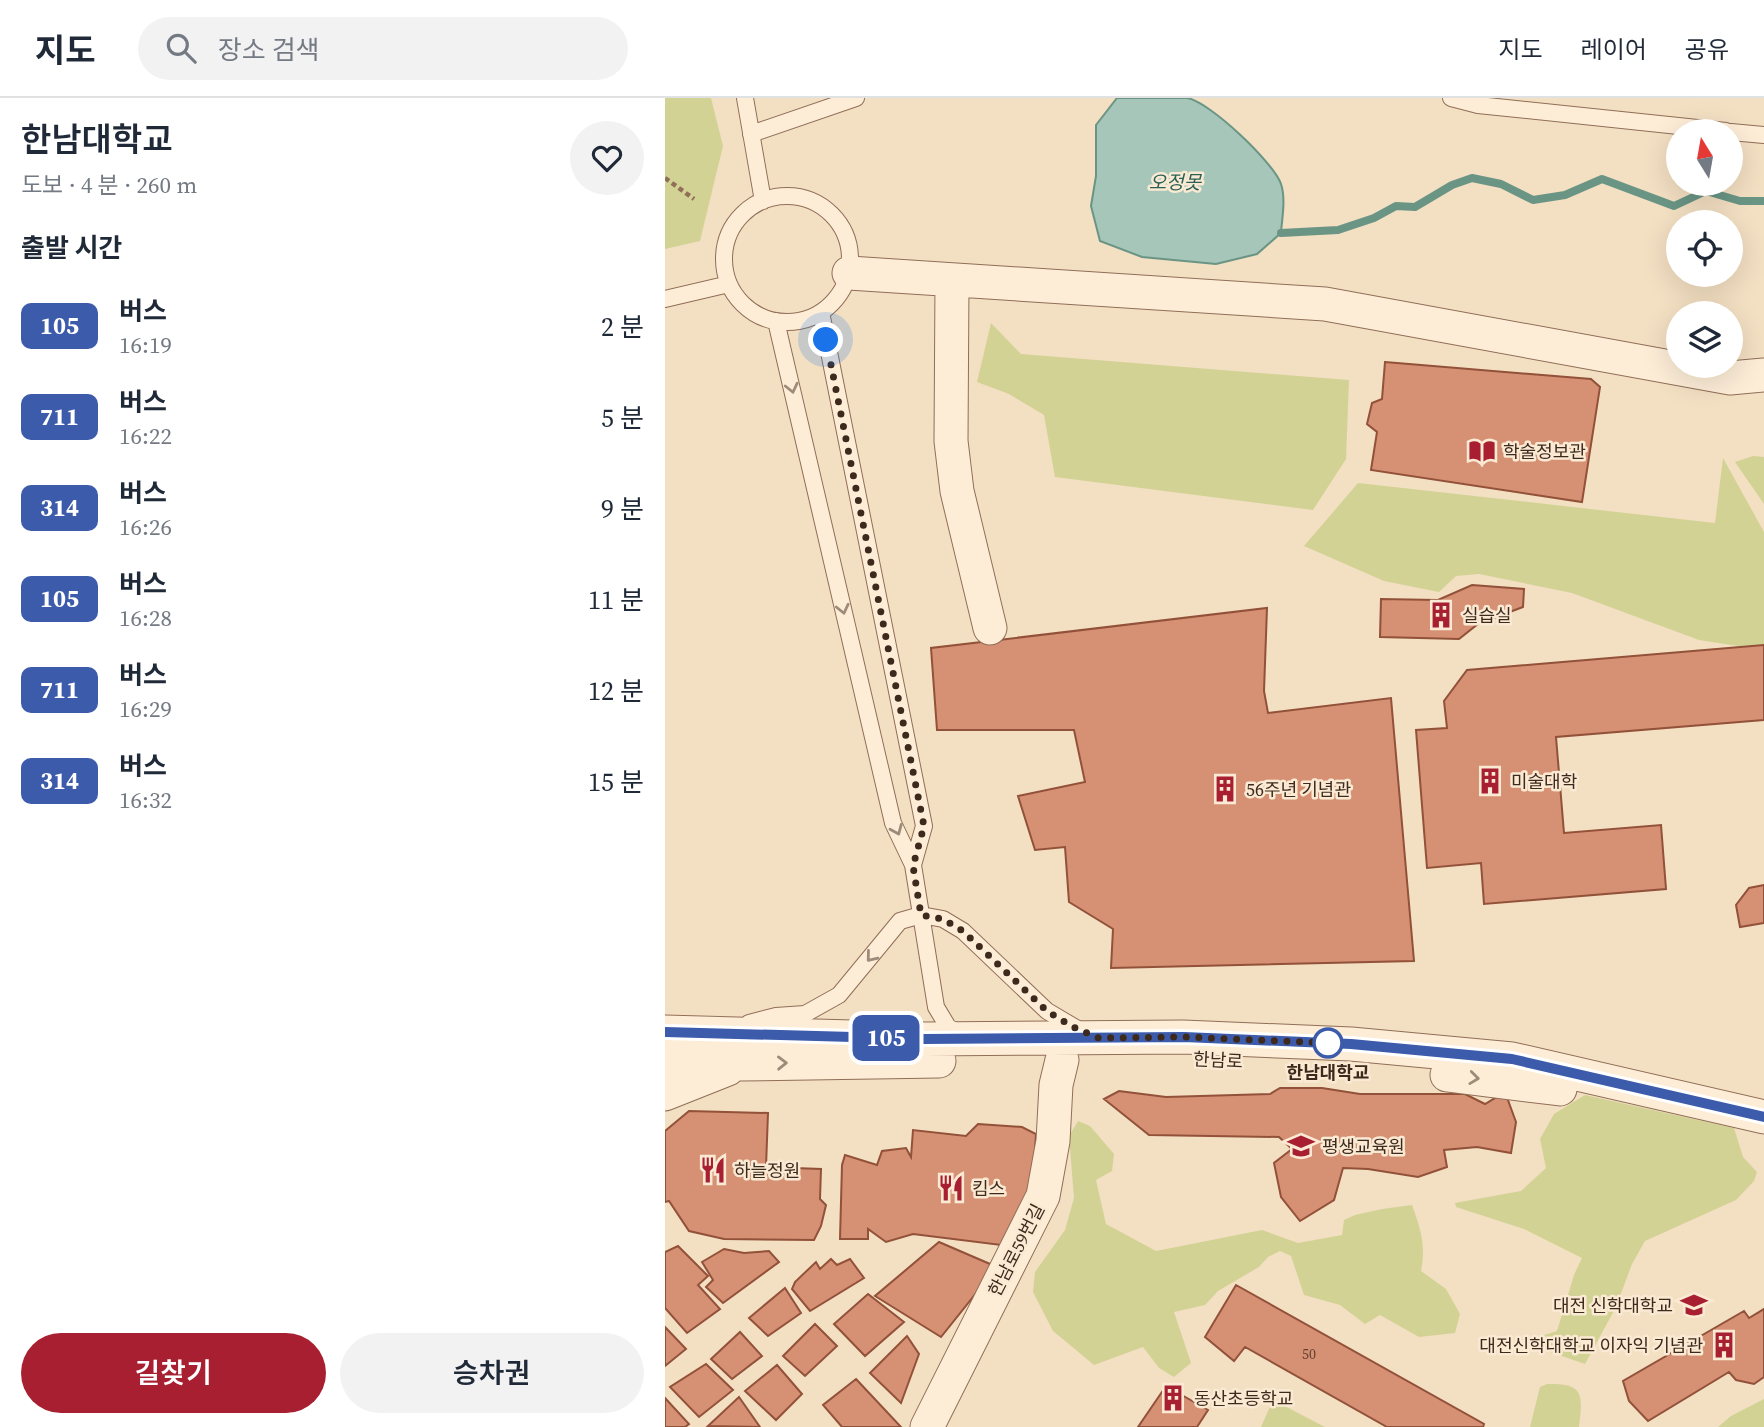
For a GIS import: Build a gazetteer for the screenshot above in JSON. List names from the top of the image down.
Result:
{
  "streets": {
    "street": ["한남로", "한남로59번길"]
  },
  "crossings": [
    ["한남로", "한남로59번길"]
  ],
  "water": ["오정못"],
  "places": {
    "library": ["학술정보관"],
    "building": [
      "실습실",
      "미술대학",
      "56주년 기념관",
      "대전신학대학교 이자익 기념관",
      "동산초등학교"
    ],
    "other": ["한남대학교"],
    "school or university": ["평생교육원", "대전 신학대학교"],
    "restaurant": ["하늘정원", "킴스"]
  },
  "lines": ["bus line 105"],
  "house_numbers": ["50"],
  "north": "top",
  "page": {
    "header": "지도",
    "search": "장소 검색",
    "nav": ["지도", "레이어", "공유"],
    "heading": [
      ["한남대학교", "도보 · 4 분 · 260 m"],
      "출발 시간"
    ],
    "on_map": "105",
    "list": [
      {
        "mark": "105",
        "name": "버스",
        "note": "16:19",
        "value": "2 분"
      },
      {
        "mark": "711",
        "name": "버스",
        "note": "16:22",
        "value": "5 분"
      },
      {
        "mark": "314",
        "name": "버스",
        "note": "16:26",
        "value": "9 분"
      },
      {
        "mark": "105",
        "name": "버스",
        "note": "16:28",
        "value": "11 분"
      },
      {
        "mark": "711",
        "name": "버스",
        "note": "16:29",
        "value": "12 분"
      },
      {
        "mark": "314",
        "name": "버스",
        "note": "16:32",
        "value": "15 분"
      }
    ],
    "buttons": ["길찾기", "승차권"]
  }
}
